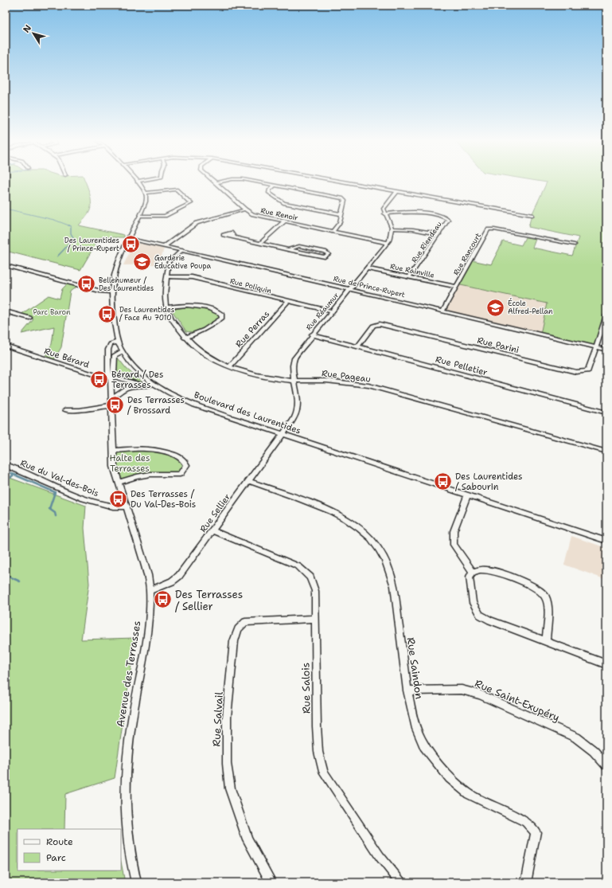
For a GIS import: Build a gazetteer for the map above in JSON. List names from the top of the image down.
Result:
{
  "streets": {
    "street": [
      "Rue Renoir",
      "Rue Riendeau",
      "Rue Rancourt",
      "Rue Rainville",
      "Rue Poliquin",
      "Rue de Prince-Rupert",
      "Rue Réaumur",
      "Rue Perras",
      "Rue Parini",
      "Rue Bérard",
      "Rue Pelletier",
      "Rue Pageau",
      "Boulevard des Laurentides",
      "Rue du Val-des-Bois",
      "Rue Sellier",
      "Rue Saindon",
      "Avenue des Terrasses",
      "Rue Salois",
      "Rue Saint-Exupéry",
      "Rue Salvail"
    ]
  },
  "crossings": [
    ["Rue Renoir", "Rue Réaumur"],
    ["Rue Riendeau", "Rue Rainville"],
    ["Rue Rancourt", "Rue Rainville"],
    ["Rue Rancourt", "Rue de Prince-Rupert"],
    ["Rue Rainville", "Rue Réaumur"],
    ["Rue Poliquin", "Rue Réaumur"],
    ["Rue Poliquin", "Rue Perras"],
    ["Rue Poliquin", "Rue Pageau"],
    ["Rue de Prince-Rupert", "Rue Réaumur"],
    ["Rue de Prince-Rupert", "Rue Parini"],
    ["Rue de Prince-Rupert", "Rue Pageau"],
    ["Rue de Prince-Rupert", "Boulevard des Laurentides"],
    ["Rue Réaumur", "Rue Pelletier"],
    ["Rue Réaumur", "Rue Pageau"],
    ["Rue Réaumur", "Boulevard des Laurentides"],
    ["Rue Réaumur", "Rue Sellier"],
    ["Rue Perras", "Rue Pageau"],
    ["Rue Parini", "Rue Pelletier"],
    ["Rue Bérard", "Boulevard des Laurentides"],
    ["Rue Bérard", "Avenue des Terrasses"],
    ["Boulevard des Laurentides", "Rue Sellier"],
    ["Boulevard des Laurentides", "Avenue des Terrasses"],
    ["Rue du Val-des-Bois", "Avenue des Terrasses"],
    ["Rue Sellier", "Rue Saindon"],
    ["Rue Sellier", "Avenue des Terrasses"],
    ["Rue Sellier", "Rue Salois"],
    ["Rue Saindon", "Rue Saint-Exupéry"],
    ["Rue Salois", "Rue Salvail"]
  ],
  "parks": ["Parc Baron", "Halte des Terrasses"],
  "places": {
    "bus stop": [
      "Des Laurentides / Prince-Rupert",
      "Bellehumeur / Des Laurentides",
      "Des Laurentides / Face Au 7010",
      "Bérard / Des Terrasses",
      "Des Terrasses / Brossard",
      "Des Laurentides / Sabourin",
      "Des Terrasses / Du Val-Des-Bois",
      "Des Terrasses / Sellier"
    ],
    "school or university": ["Garderie Educative Poupa", "École Alfred-Pellan"]
  },
  "legend": ["Route", "Parc"],
  "north": "top left"
}
